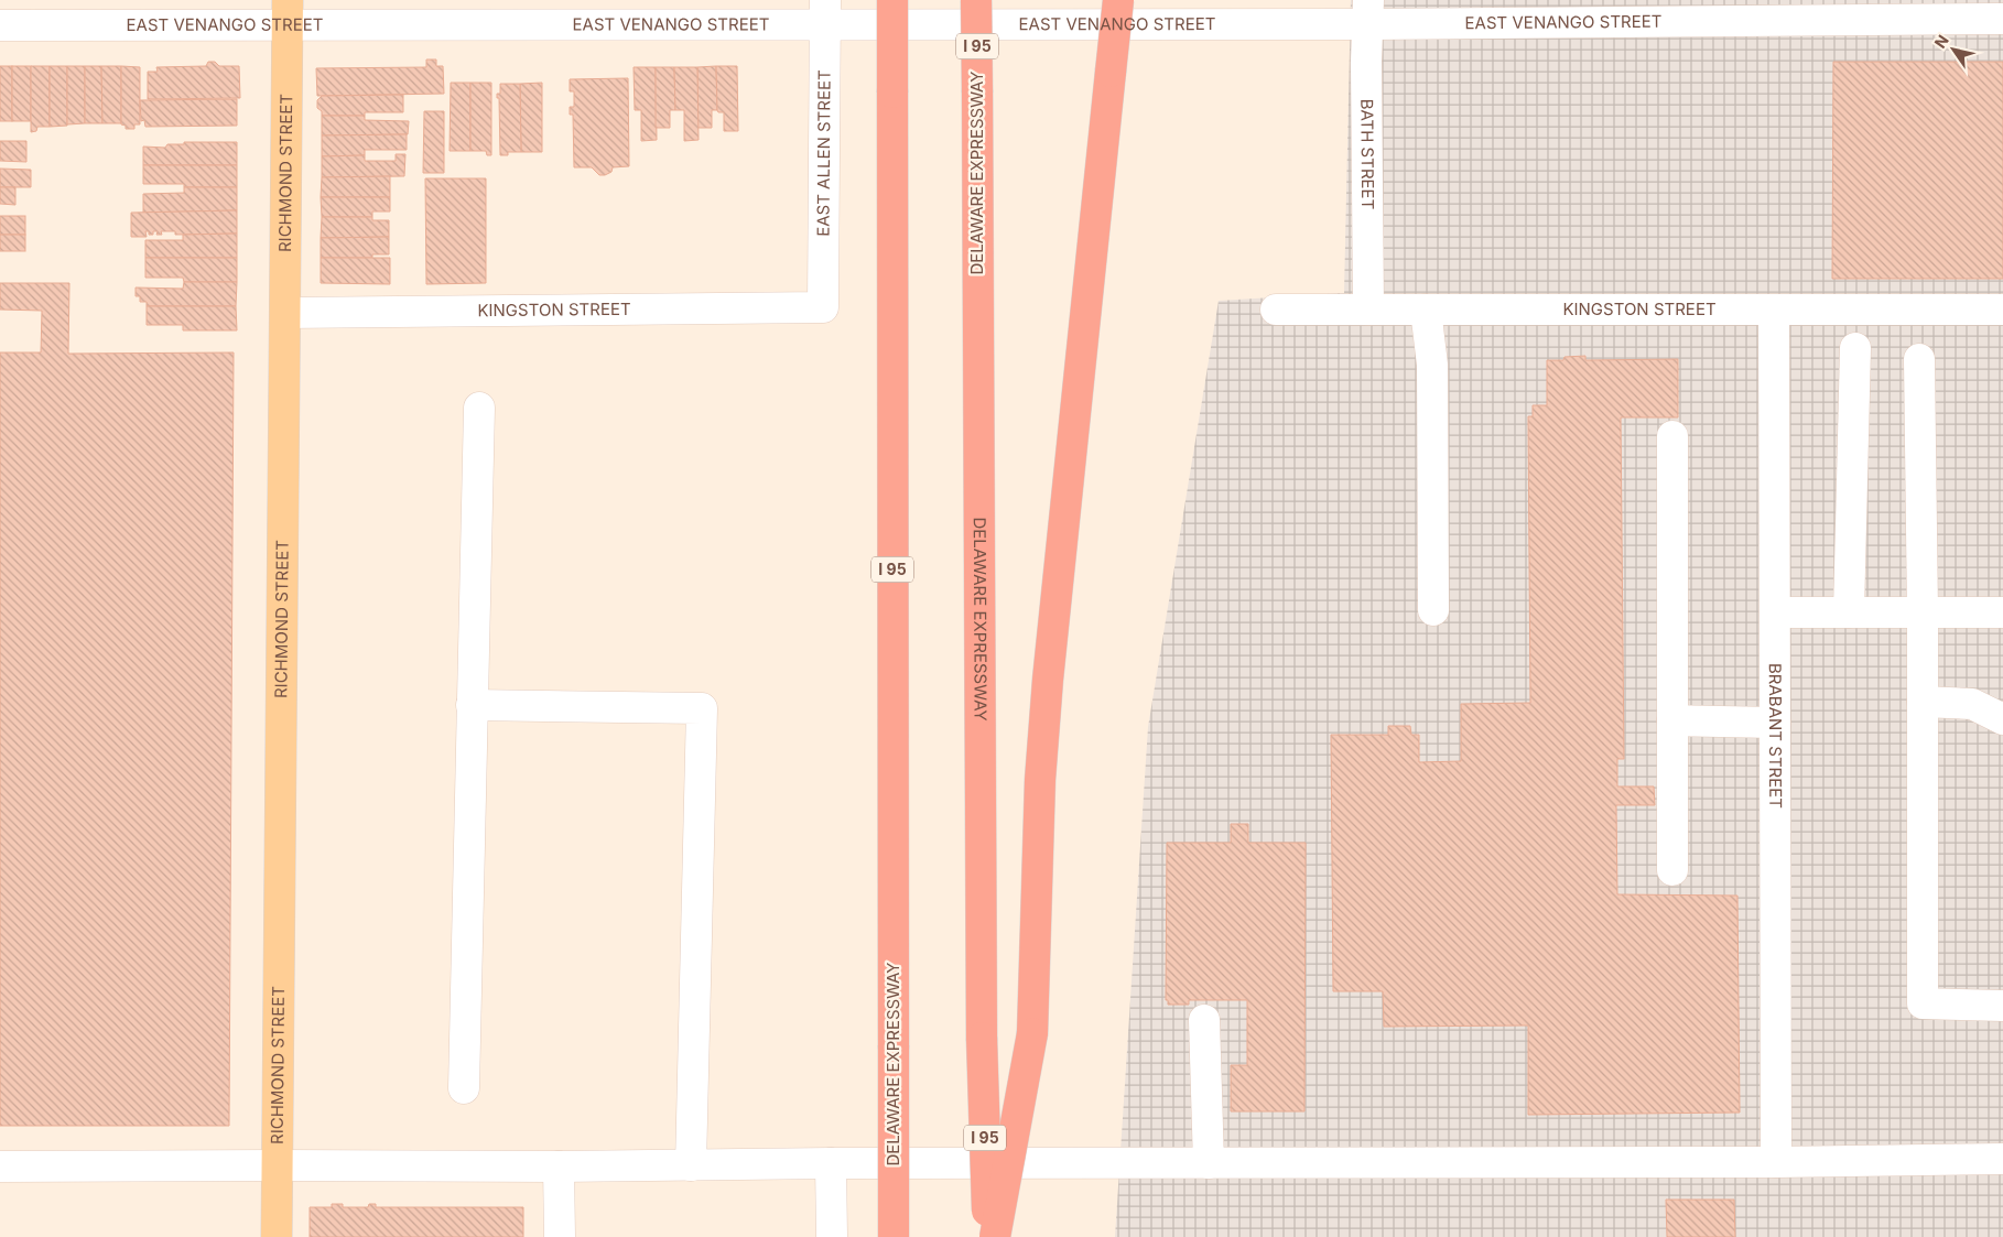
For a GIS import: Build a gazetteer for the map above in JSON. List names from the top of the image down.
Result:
{
  "streets": {
    "highway": ["I 95", "DELAWARE EXPRESSWAY"],
    "main road": ["RICHMOND STREET"],
    "street": [
      "EAST VENANGO STREET",
      "EAST ALLEN STREET",
      "BATH STREET",
      "KINGSTON STREET",
      "BRABANT STREET"
    ]
  },
  "crossings": [
    ["EAST VENANGO STREET", "EAST ALLEN STREET"],
    ["EAST VENANGO STREET", "BATH STREET"],
    ["EAST VENANGO STREET", "RICHMOND STREET"],
    ["EAST ALLEN STREET", "KINGSTON STREET"],
    ["BATH STREET", "KINGSTON STREET"],
    ["RICHMOND STREET", "KINGSTON STREET"],
    ["KINGSTON STREET", "BRABANT STREET"]
  ],
  "north": "top left"
}
